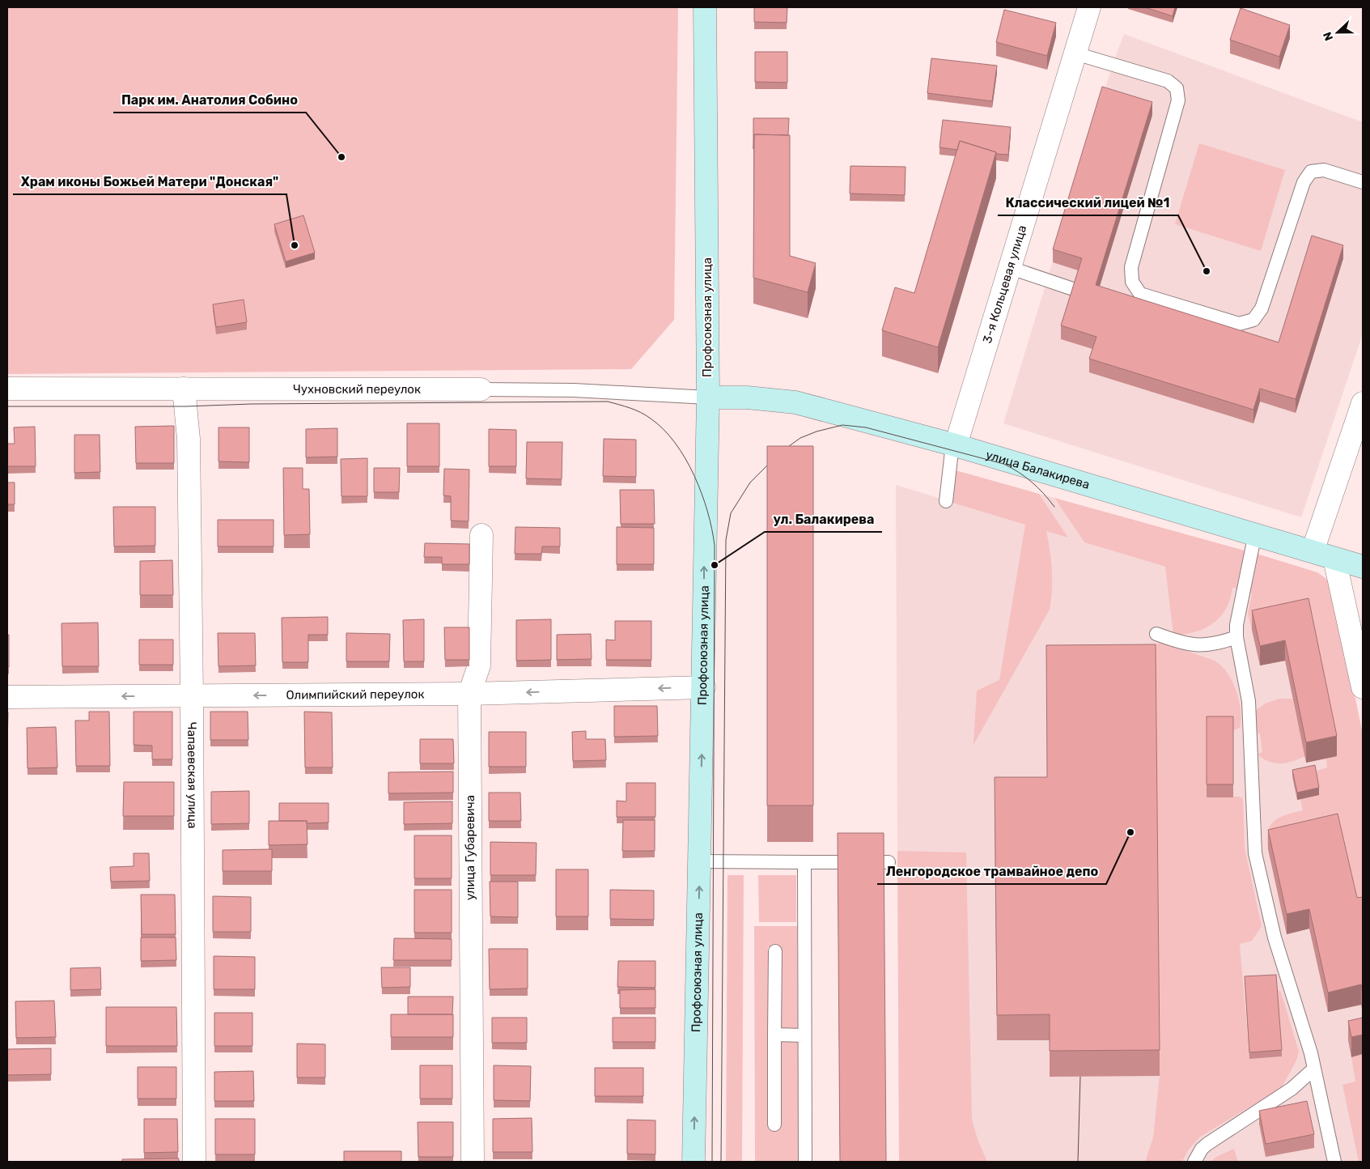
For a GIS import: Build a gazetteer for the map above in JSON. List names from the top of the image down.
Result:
{
  "streets": {
    "main road": ["Профсоюзная улица", "улица Балакирева"],
    "street": [
      "3-я Кольцевая улица",
      "Чухновский переулок",
      "Олимпийский переулок",
      "Чапаевская улица",
      "улица Губаревича"
    ]
  },
  "crossings": [
    ["3-я Кольцевая улица", "улица Балакирева"],
    ["Профсоюзная улица", "Чухновский переулок"],
    ["Профсоюзная улица", "улица Балакирева"],
    ["Профсоюзная улица", "Олимпийский переулок"],
    ["Чухновский переулок", "улица Балакирева"],
    ["Чухновский переулок", "Чапаевская улица"],
    ["Олимпийский переулок", "Чапаевская улица"],
    ["Олимпийский переулок", "улица Губаревича"]
  ],
  "one_way": ["Профсоюзная улица", "Олимпийский переулок"],
  "places": [
    "Парк им. Анатолия Собино",
    "Храм иконы Божьей Матери \"Донская\"",
    "Классический лицей №1",
    "ул. Балакирева",
    "Ленгородское трамвайное депо"
  ],
  "north": "left"
}
